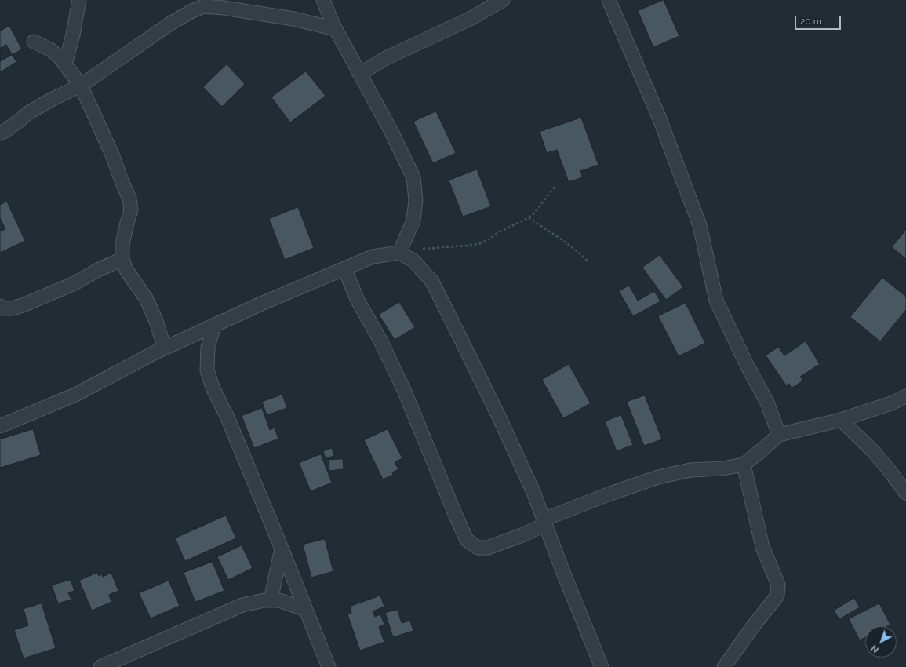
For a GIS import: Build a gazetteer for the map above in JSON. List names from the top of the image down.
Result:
{
  "scale_bar": "20 m",
  "north": "bottom left"
}
